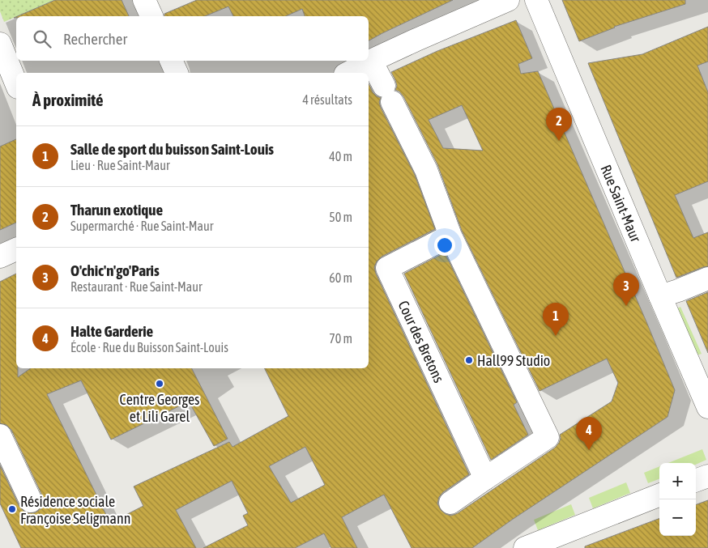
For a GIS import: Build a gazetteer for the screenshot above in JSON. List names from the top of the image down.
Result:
{
  "streets": {
    "street": ["Rue Saint-Maur", "Cour des Bretons"]
  },
  "places": ["Hall99 Studio", "Centre Georges et Lili Garel", "Résidence sociale Françoise Seligmann"],
  "page": {
    "search": "Rechercher",
    "heading": ["À proximité", "4 résultats"],
    "pins": [
      "2",
      "3",
      "1",
      "4"
    ],
    "list": [
      {
        "mark": "1",
        "name": "Salle de sport du buisson Saint-Louis",
        "note": "Lieu · Rue Saint-Maur",
        "value": "40 m"
      },
      {
        "mark": "2",
        "name": "Tharun exotique",
        "note": "Supermarché · Rue Saint-Maur",
        "value": "50 m"
      },
      {
        "mark": "3",
        "name": "O'chic'n'go'Paris",
        "note": "Restaurant · Rue Saint-Maur",
        "value": "60 m"
      },
      {
        "mark": "4",
        "name": "Halte Garderie",
        "note": "École · Rue du Buisson Saint-Louis",
        "value": "70 m"
      }
    ],
    "map_buttons": ["+", "−"]
  }
}
